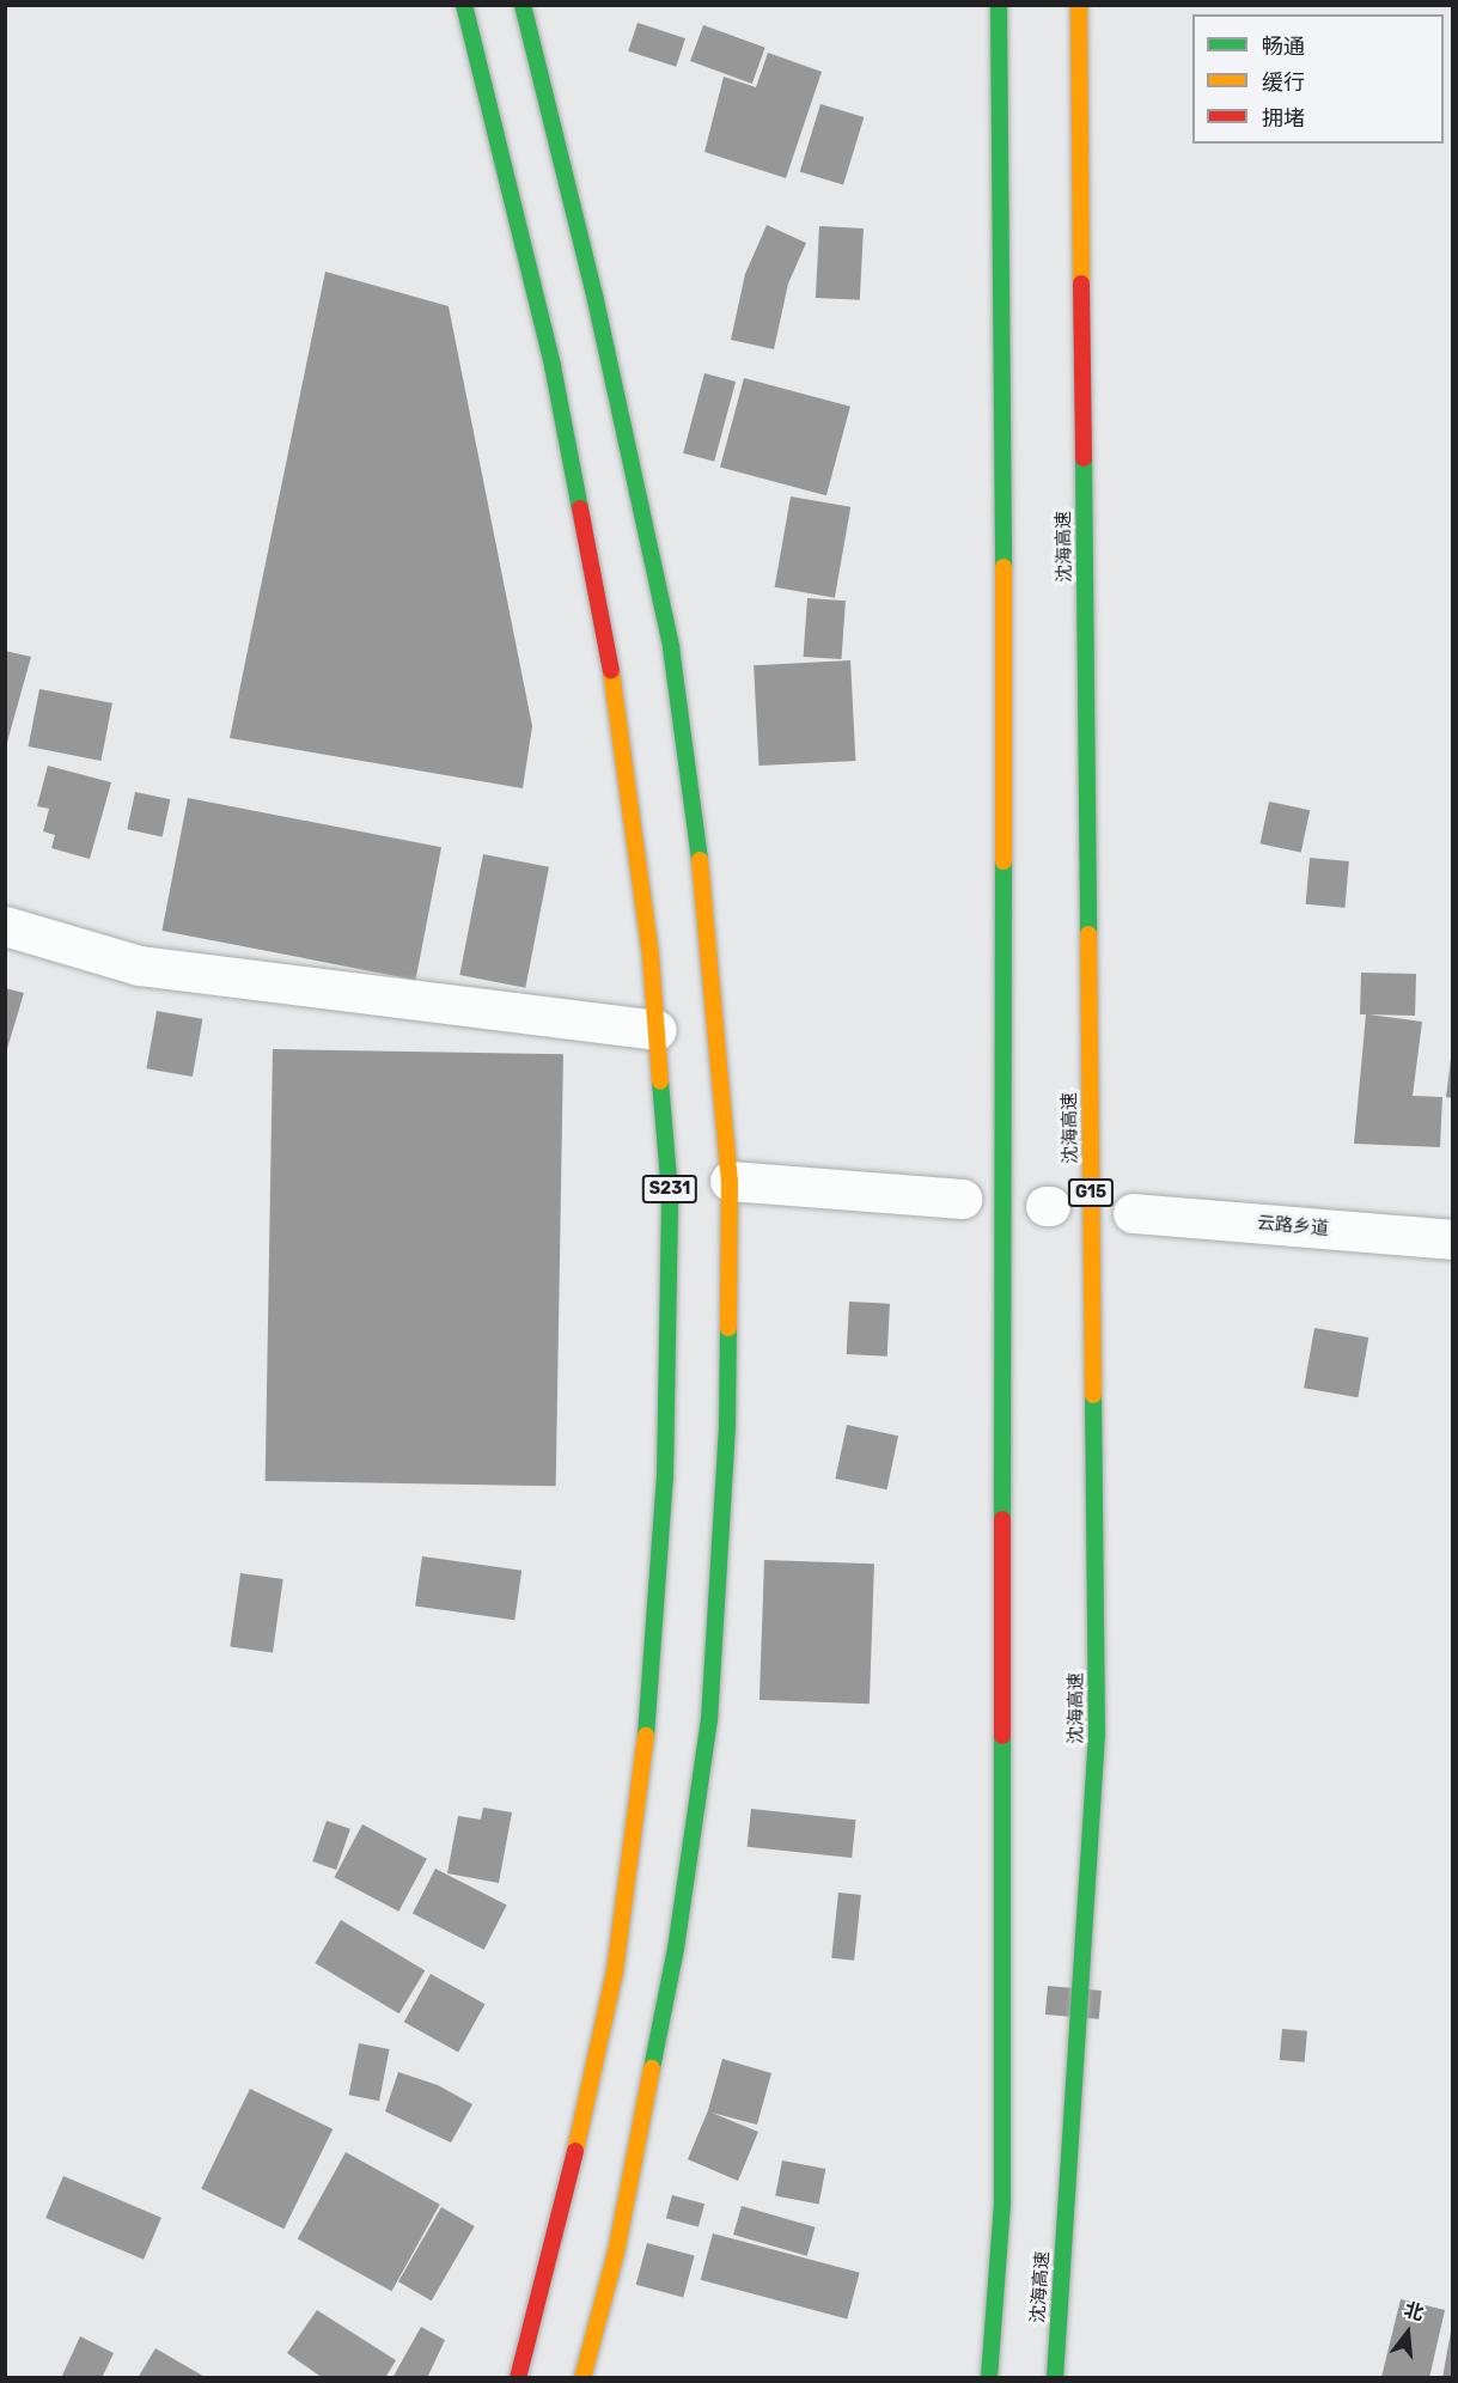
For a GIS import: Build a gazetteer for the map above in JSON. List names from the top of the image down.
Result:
{
  "streets": {
    "main road": ["沈海高速", "S231", "G15"],
    "street": ["云路乡道"]
  },
  "legend": ["畅通", "缓行", "拥堵"],
  "north": "top"
}
